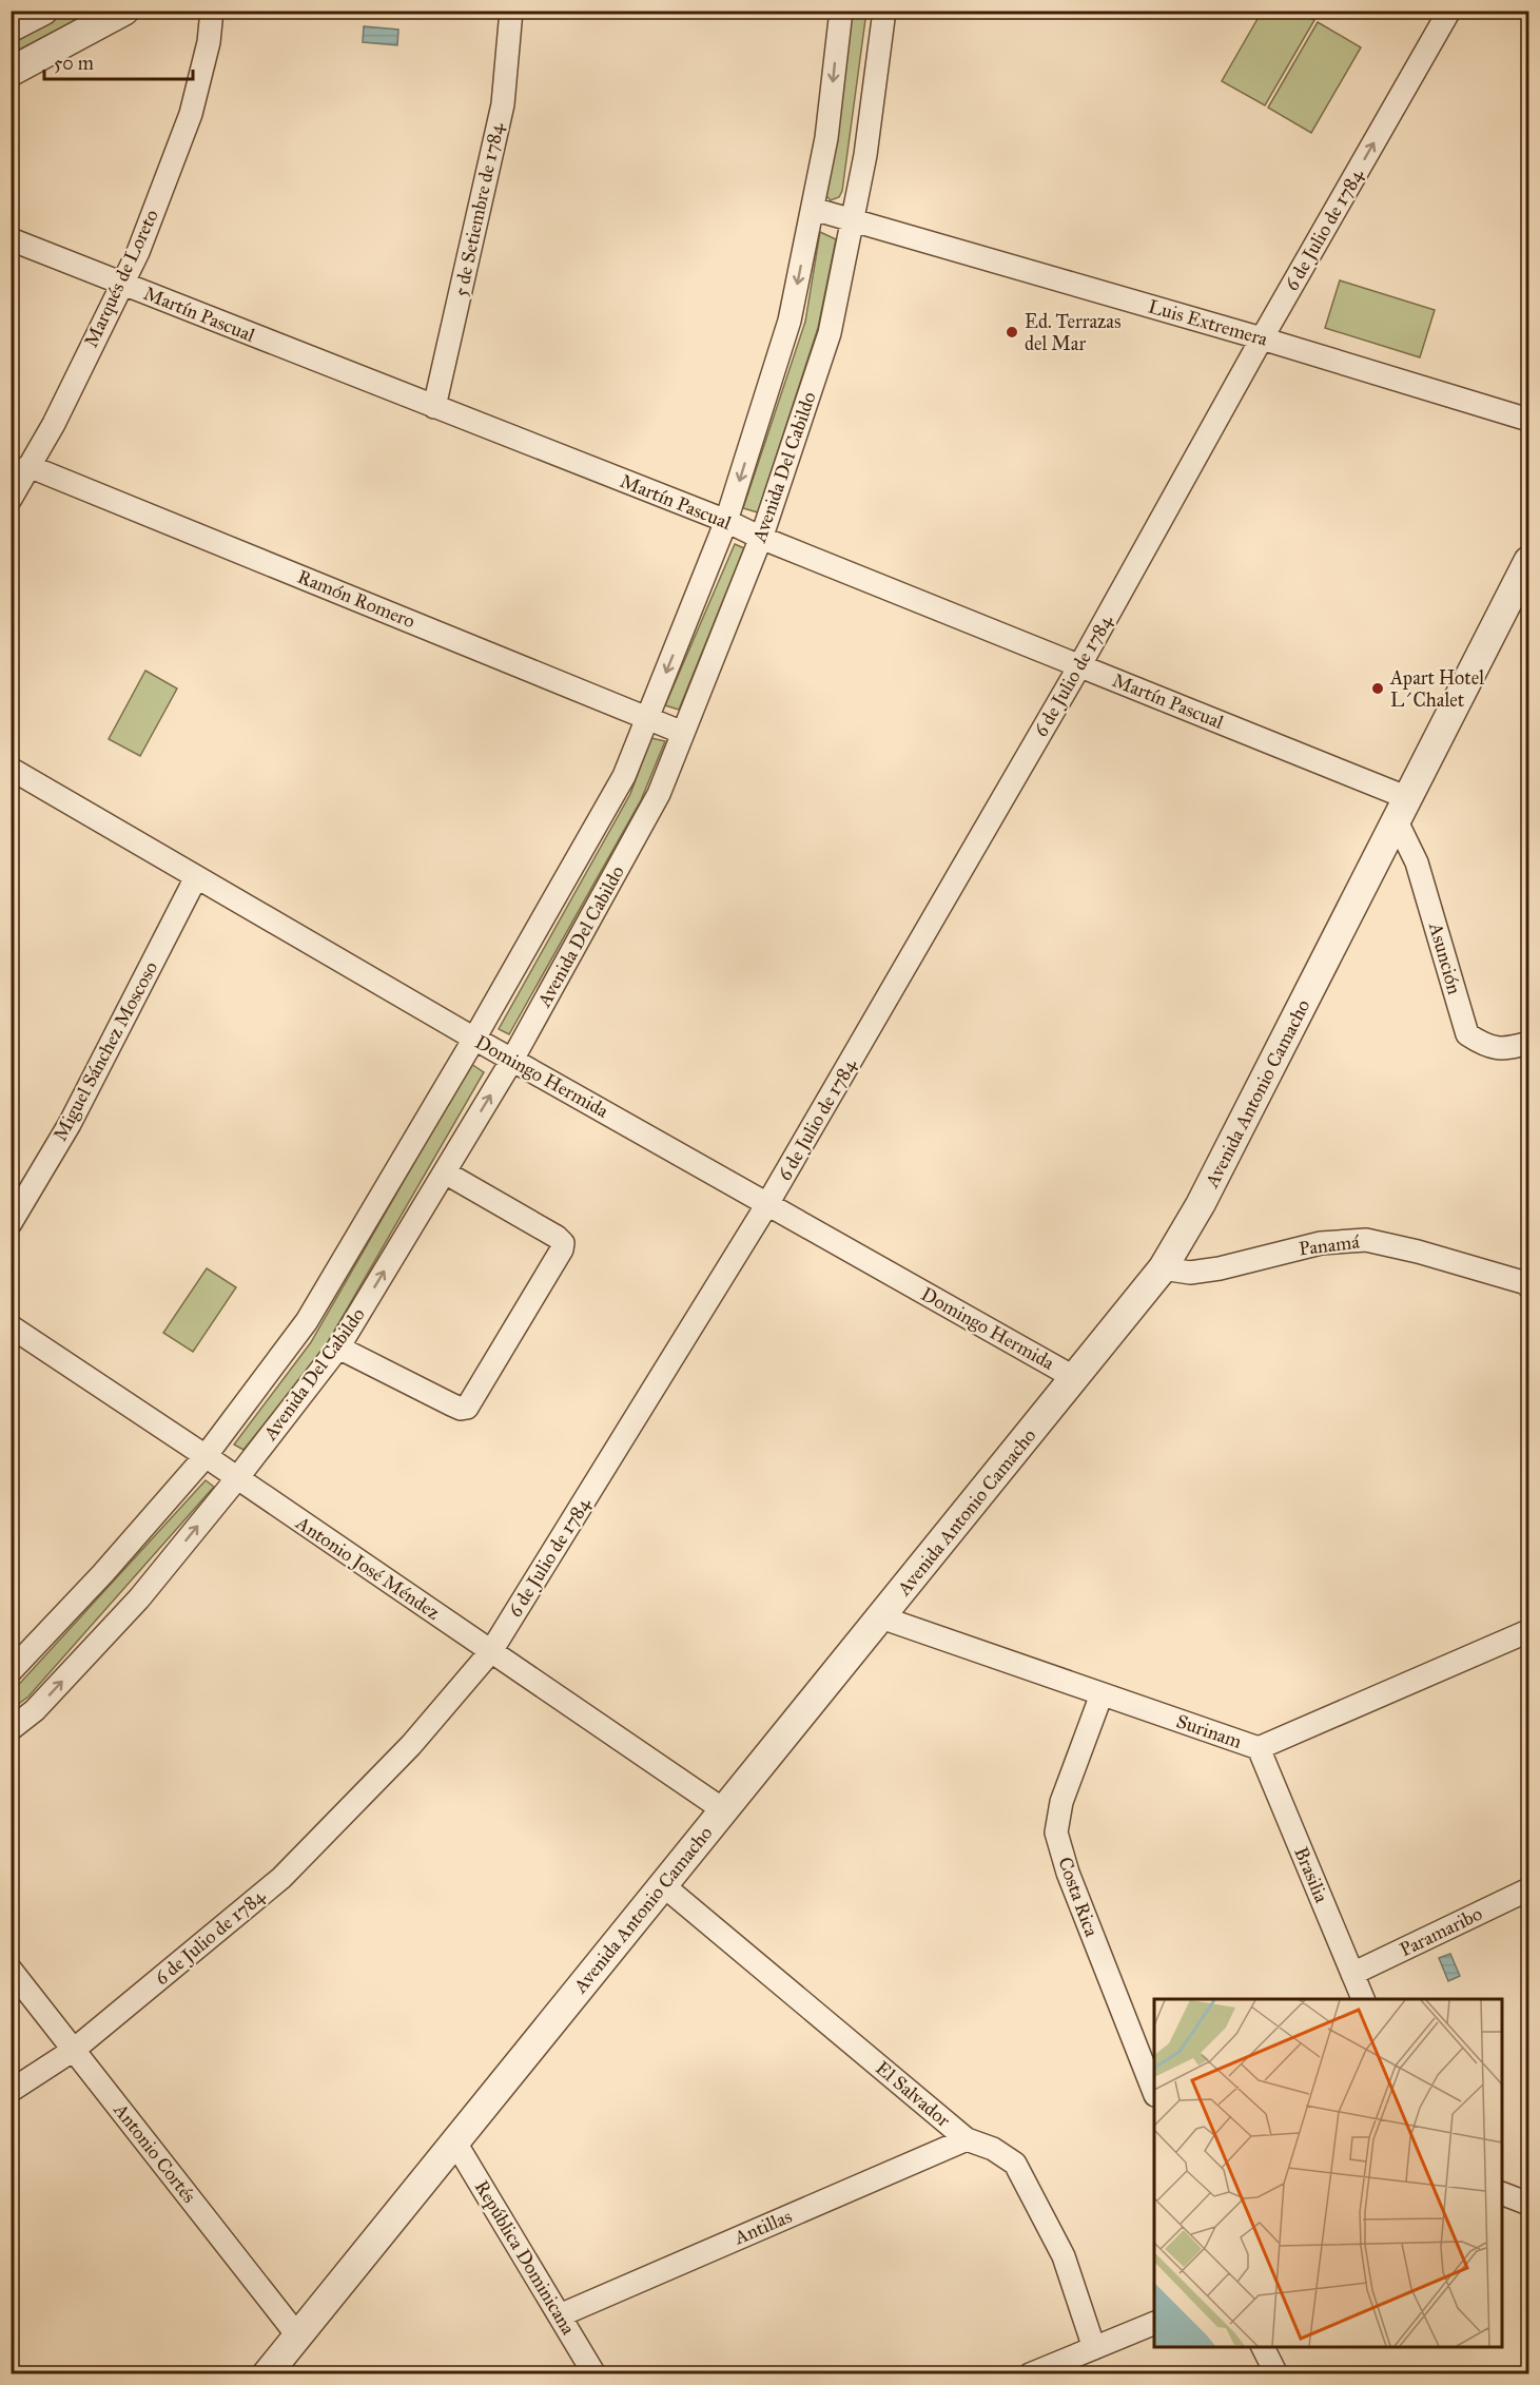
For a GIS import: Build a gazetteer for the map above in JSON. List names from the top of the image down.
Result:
{
  "streets": {
    "street": [
      "5 de Setiembre de 1784",
      "6 de Julio de 1784",
      "Marqués de Loreto",
      "Martín Pascual",
      "Luis Extremera",
      "Avenida Del Cabildo",
      "Ramón Romero",
      "Asunción",
      "Miguel Sánchez Moscoso",
      "Domingo Hermida",
      "Avenida Antonio Camacho",
      "Panamá",
      "Antonio José Méndez",
      "Surinam",
      "Brasilia",
      "Costa Rica",
      "Paramaribo",
      "El Salvador",
      "Antonio Cortés",
      "Antillas",
      "República Dominicana"
    ]
  },
  "crossings": [
    ["5 de Setiembre de 1784", "Martín Pascual"],
    ["6 de Julio de 1784", "Martín Pascual"],
    ["6 de Julio de 1784", "Luis Extremera"],
    ["6 de Julio de 1784", "Domingo Hermida"],
    ["6 de Julio de 1784", "Antonio José Méndez"],
    ["6 de Julio de 1784", "Antonio Cortés"],
    ["Marqués de Loreto", "Martín Pascual"],
    ["Marqués de Loreto", "Ramón Romero"],
    ["Martín Pascual", "Avenida Del Cabildo"],
    ["Martín Pascual", "Asunción"],
    ["Martín Pascual", "Avenida Antonio Camacho"],
    ["Luis Extremera", "Avenida Del Cabildo"],
    ["Avenida Del Cabildo", "Ramón Romero"],
    ["Avenida Del Cabildo", "Domingo Hermida"],
    ["Avenida Del Cabildo", "Antonio José Méndez"],
    ["Asunción", "Avenida Antonio Camacho"],
    ["Miguel Sánchez Moscoso", "Domingo Hermida"],
    ["Domingo Hermida", "Avenida Antonio Camacho"],
    ["Avenida Antonio Camacho", "Panamá"],
    ["Avenida Antonio Camacho", "Antonio José Méndez"],
    ["Avenida Antonio Camacho", "Surinam"],
    ["Avenida Antonio Camacho", "El Salvador"],
    ["Avenida Antonio Camacho", "Antonio Cortés"],
    ["Avenida Antonio Camacho", "República Dominicana"],
    ["Surinam", "Brasilia"],
    ["Surinam", "Costa Rica"],
    ["Brasilia", "Paramaribo"],
    ["El Salvador", "Antillas"],
    ["Antillas", "República Dominicana"]
  ],
  "places": ["Ed. Terrazas del Mar", "Apart Hotel L´Chalet"],
  "scale_bar": "50 m"
}
